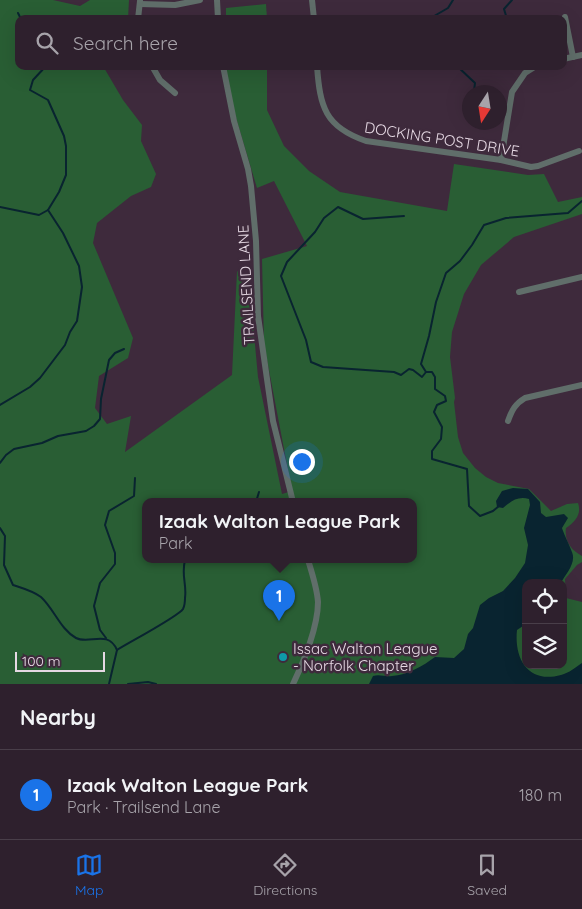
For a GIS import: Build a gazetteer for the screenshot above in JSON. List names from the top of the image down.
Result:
{
  "streets": {
    "street": ["DOCKING POST DRIVE", "TRAILSEND LANE"]
  },
  "places": ["Issac Walton League - Norfolk Chapter"],
  "scale_bar": "100 m",
  "north": "bottom",
  "page": {
    "search": "Search here",
    "popup": ["Izaak Walton League Park", "Park"],
    "pins": "1",
    "scale": "100 m",
    "heading": "Nearby",
    "list": [
      {
        "mark": "1",
        "name": "Izaak Walton League Park",
        "note": "Park · Trailsend Lane",
        "value": "180 m"
      }
    ],
    "nav": ["Map", "Directions", "Saved"]
  }
}
